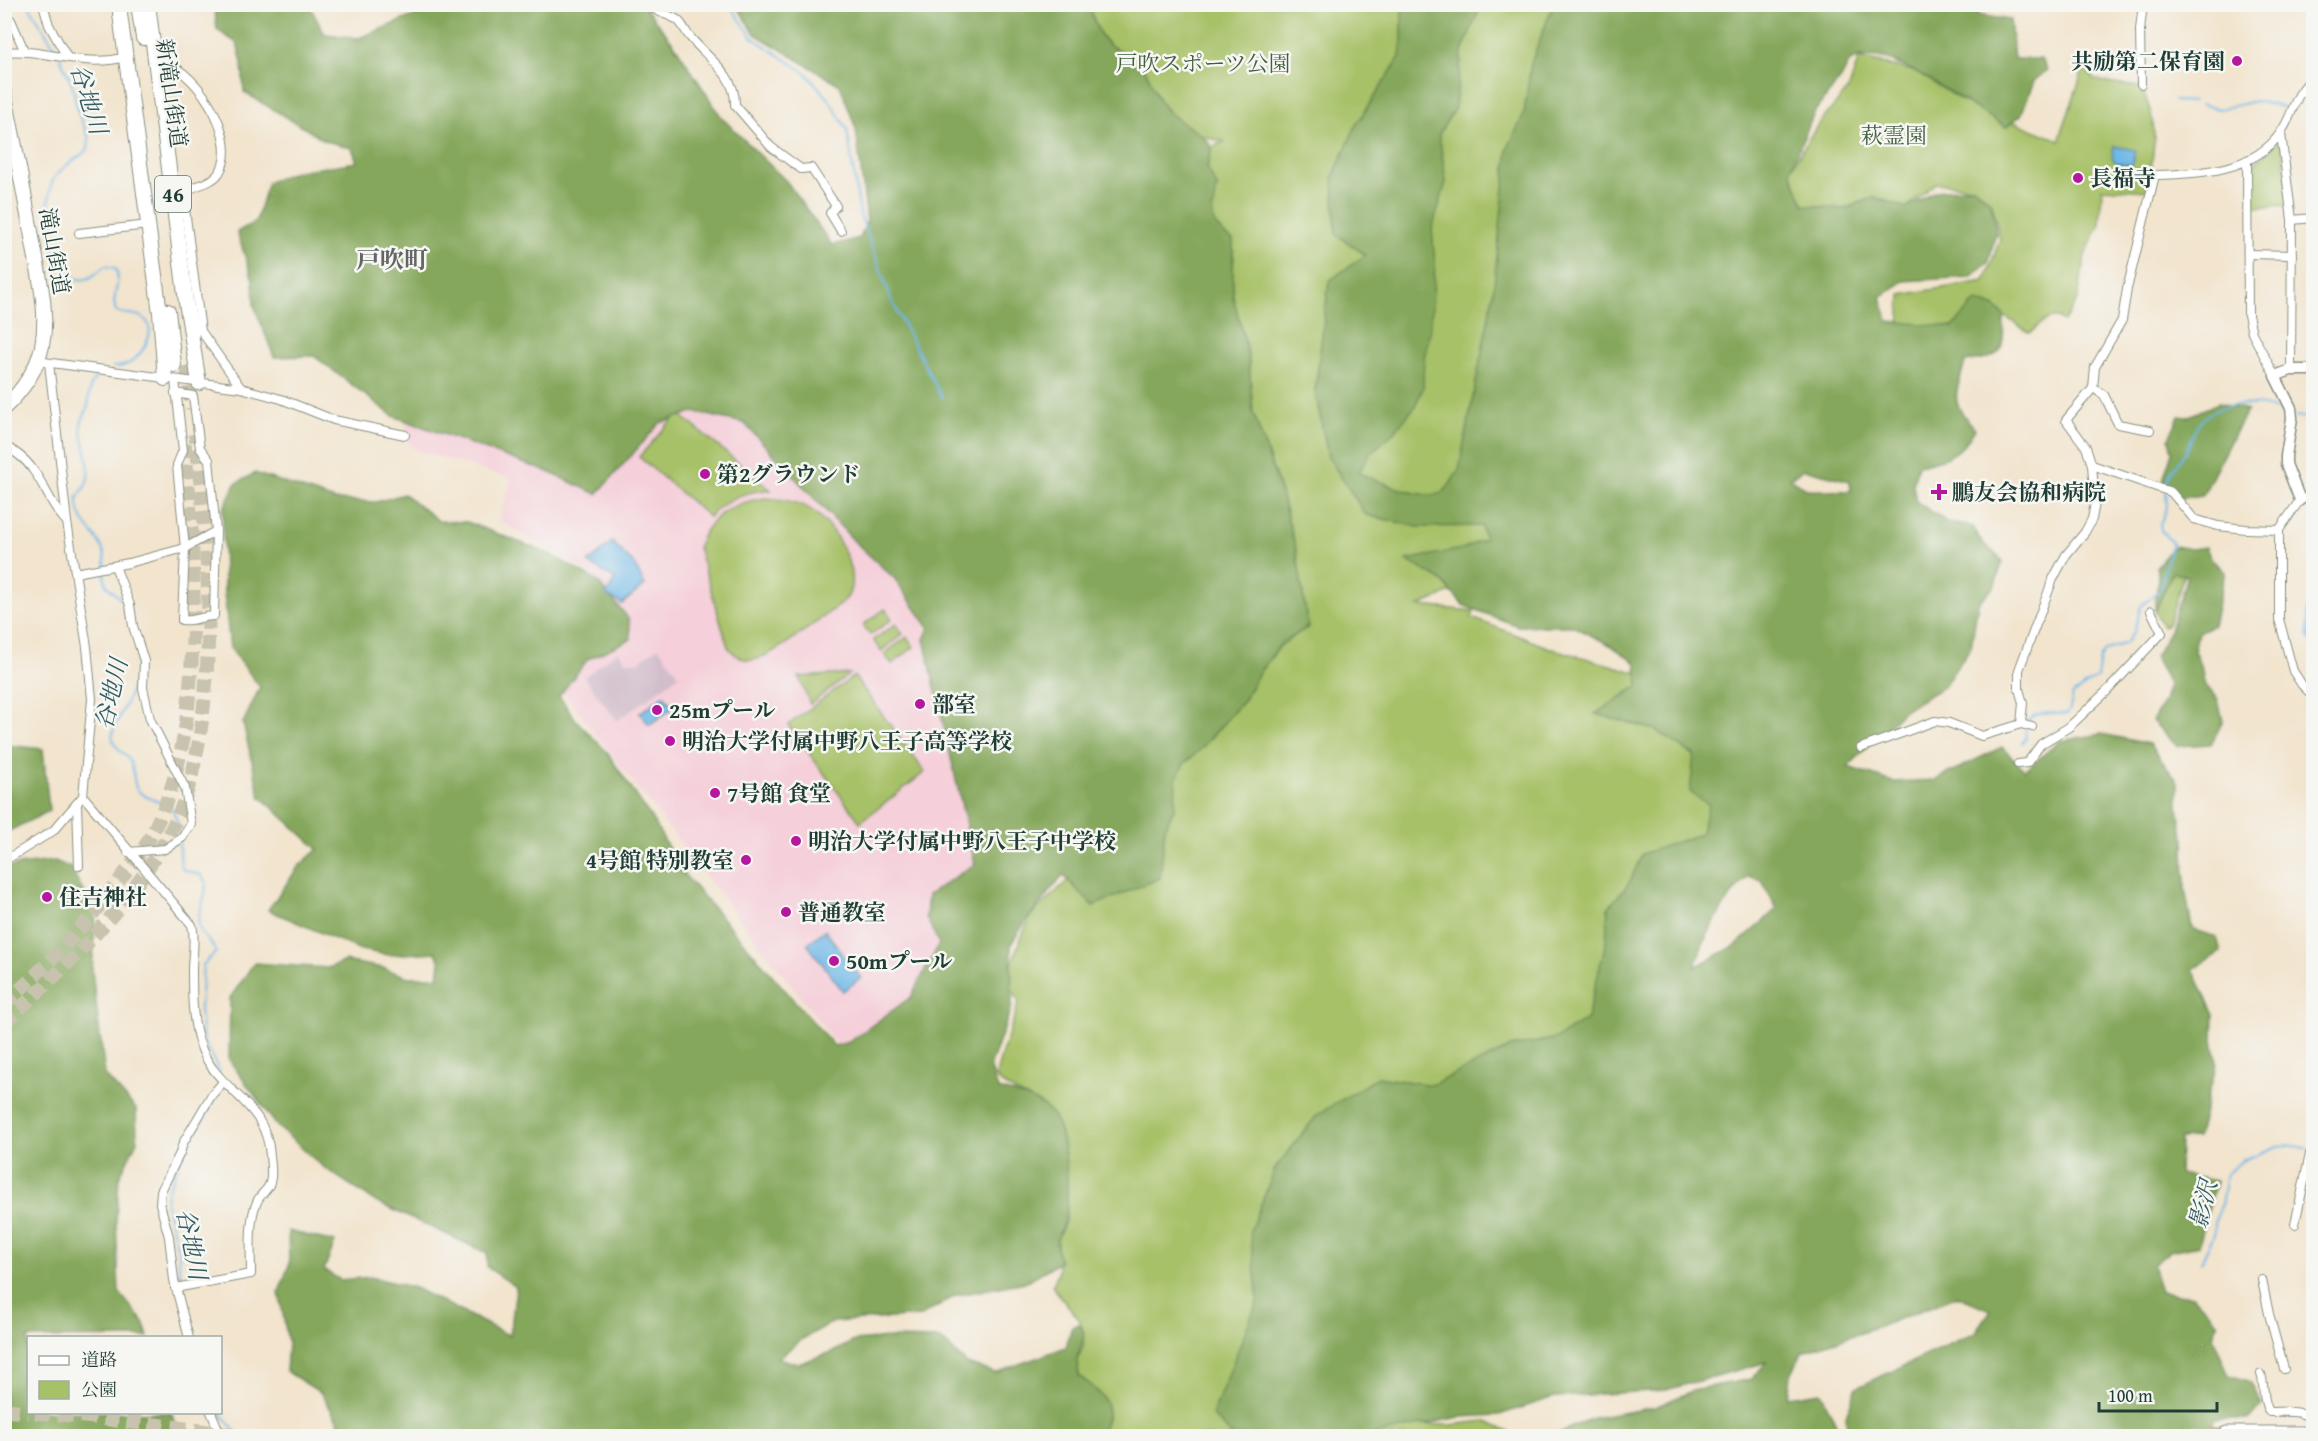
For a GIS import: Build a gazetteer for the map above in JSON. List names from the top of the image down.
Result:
{
  "streets": {
    "main road": ["新滝山街道", "46", "滝山街道"]
  },
  "districts": ["戸吹町"],
  "water": ["谷地川", "影沢"],
  "parks": ["戸吹スポーツ公園", "萩霊園"],
  "places": {
    "other": [
      "共励第二保育園",
      "長福寺",
      "第2グラウンド",
      "部室",
      "25mプール",
      "明治大学付属中野八王子高等学校",
      "7号館 食堂",
      "明治大学付属中野八王子中学校",
      "4号館 特別教室",
      "住吉神社",
      "普通教室",
      "50mプール"
    ],
    "health": ["鵬友会協和病院"]
  },
  "legend": ["道路", "公園"],
  "scale_bar": "100 m"
}
